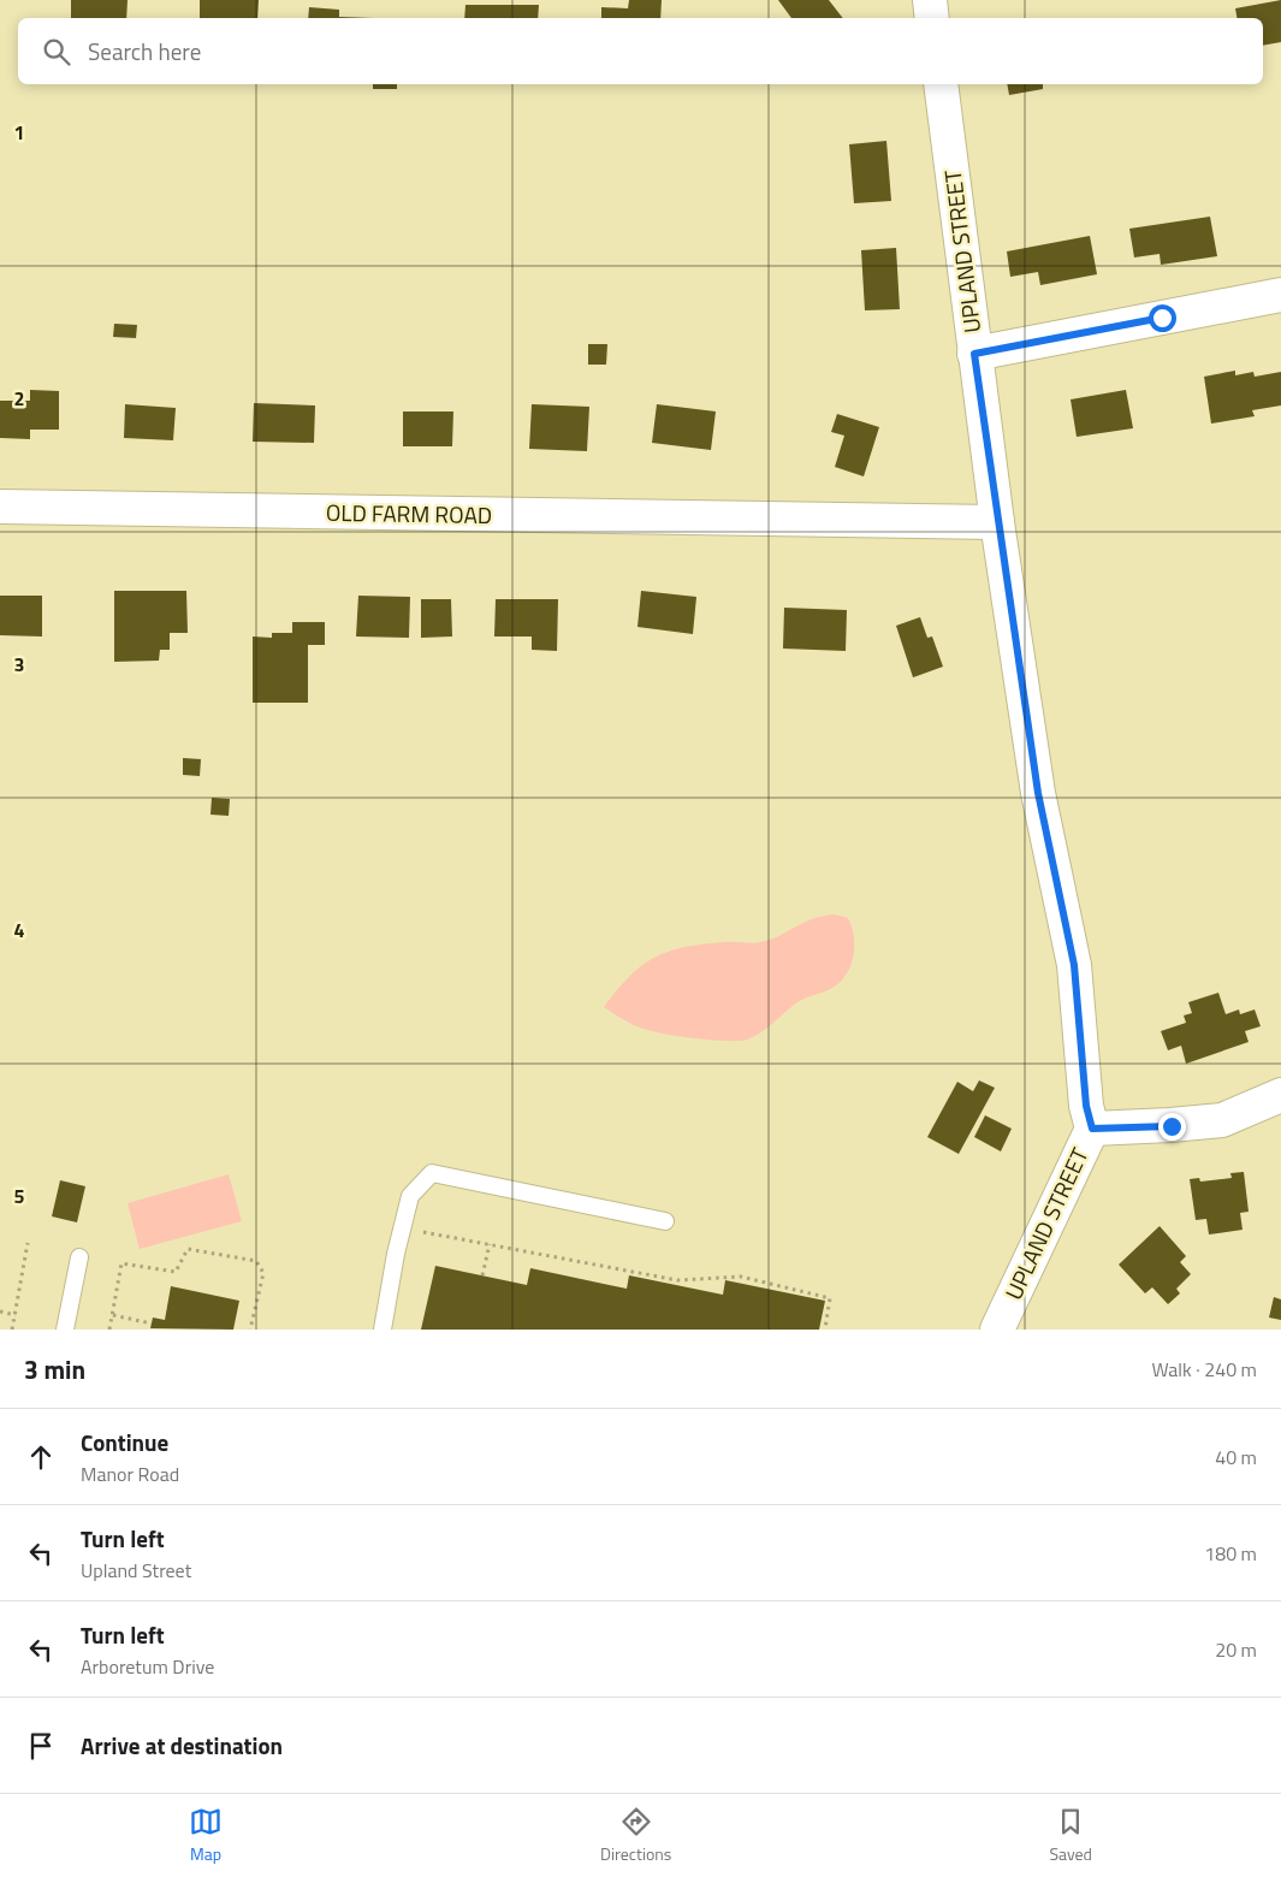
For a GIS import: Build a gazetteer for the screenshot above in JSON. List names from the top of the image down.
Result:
{
  "streets": {
    "street": ["UPLAND STREET", "OLD FARM ROAD"]
  },
  "crossings": [
    ["UPLAND STREET", "OLD FARM ROAD"]
  ],
  "page": {
    "search": "Search here",
    "heading": ["3 min", "Walk · 240 m"],
    "list": [
      ["Continue", "Manor Road", "40 m"],
      ["Turn left", "Upland Street", "180 m"],
      ["Turn left", "Arboretum Drive", "20 m"],
      "Arrive at destination"
    ],
    "nav": ["Map", "Directions", "Saved"]
  },
  "grid": {
    "rows": [
      "1",
      "2",
      "3",
      "4",
      "5"
    ]
  }
}
